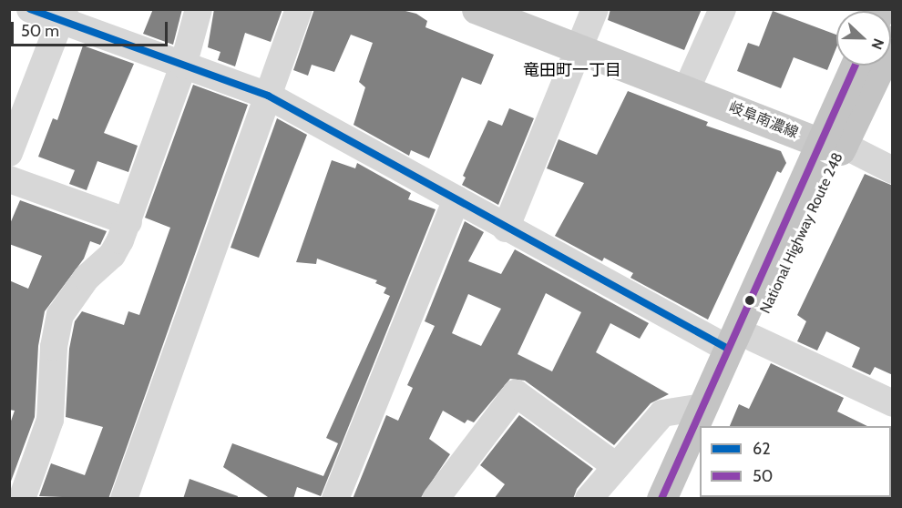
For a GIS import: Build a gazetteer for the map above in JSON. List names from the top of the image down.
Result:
{
  "streets": {
    "highway": ["National Highway Route 248"],
    "main road": ["岐阜南濃線"]
  },
  "crossings": [
    ["岐阜南濃線", "National Highway Route 248"]
  ],
  "districts": ["竜田町一丁目"],
  "lines": ["transit line 62", "transit line 50"],
  "legend": ["62", "50"],
  "scale_bar": "50 m",
  "north": "right"
}
